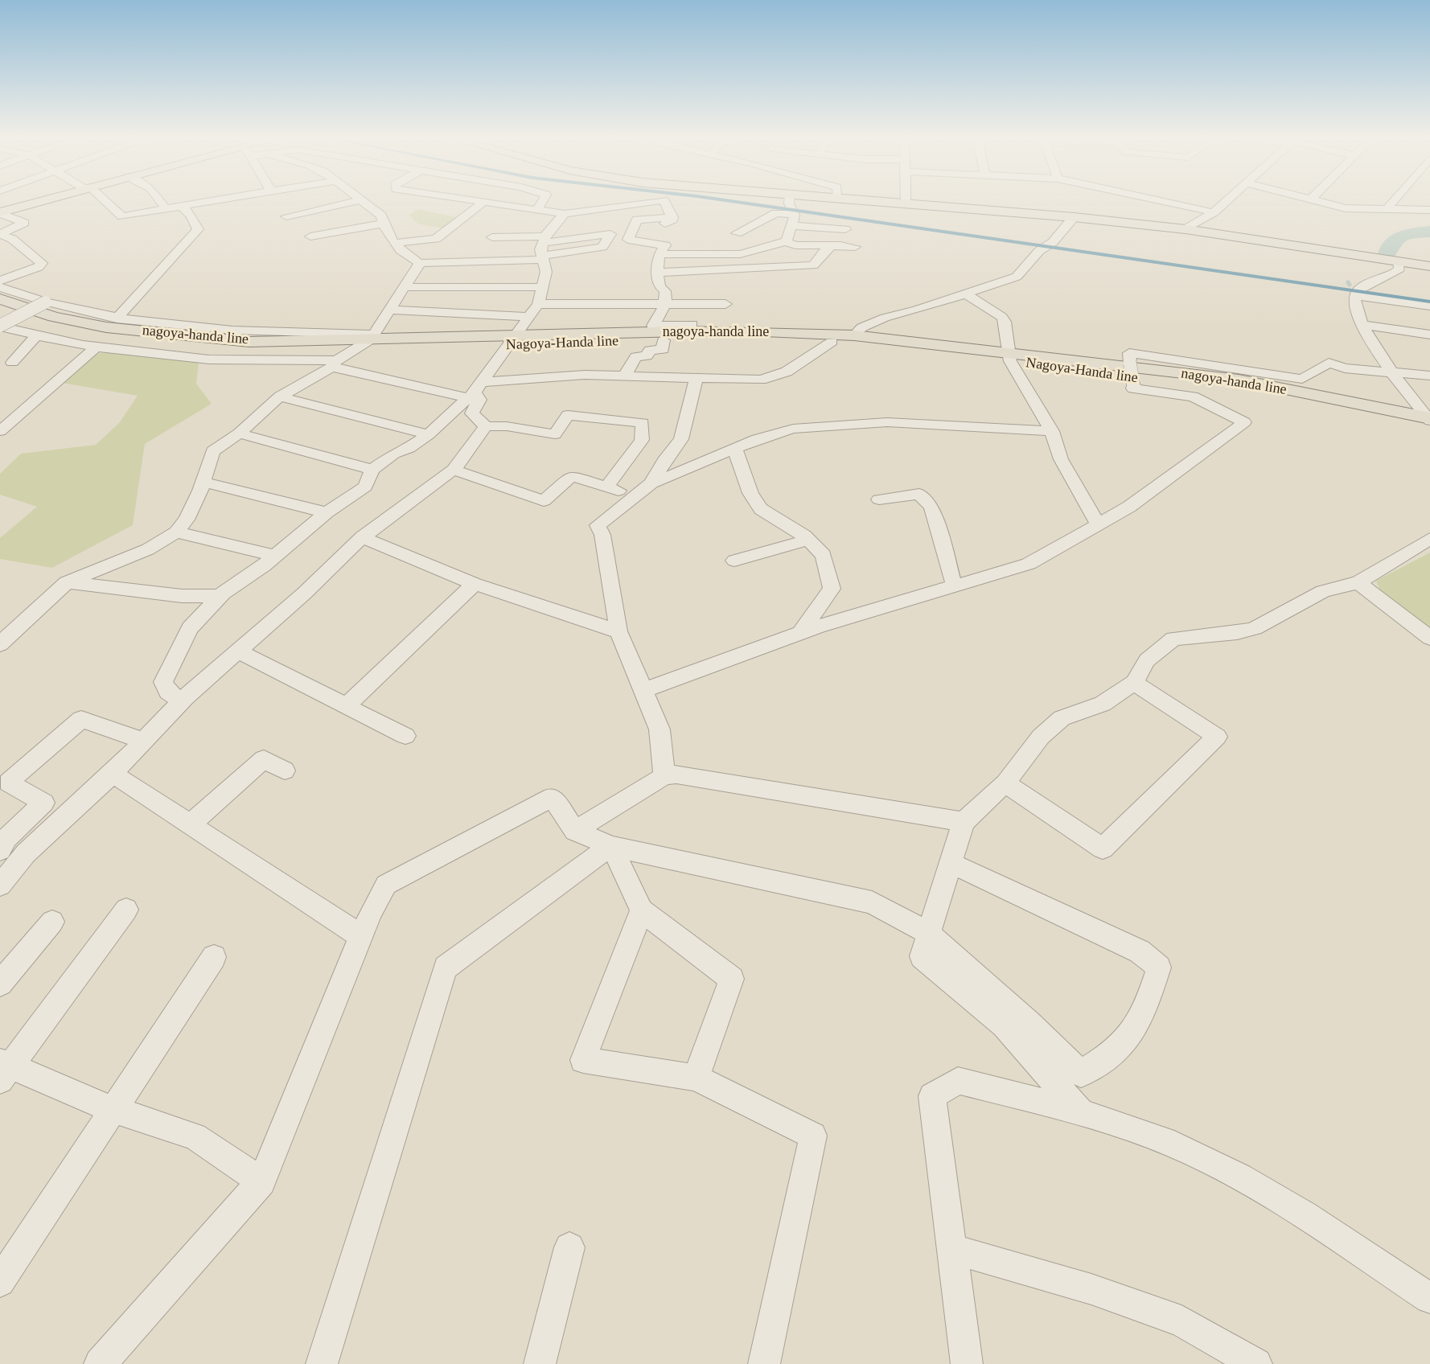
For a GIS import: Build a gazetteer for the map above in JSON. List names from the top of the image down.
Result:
{
  "streets": {
    "main road": ["nagoya-handa line", "Nagoya-Handa line"]
  },
  "crossings": [
    ["nagoya-handa line", "Nagoya-Handa line"]
  ]
}
